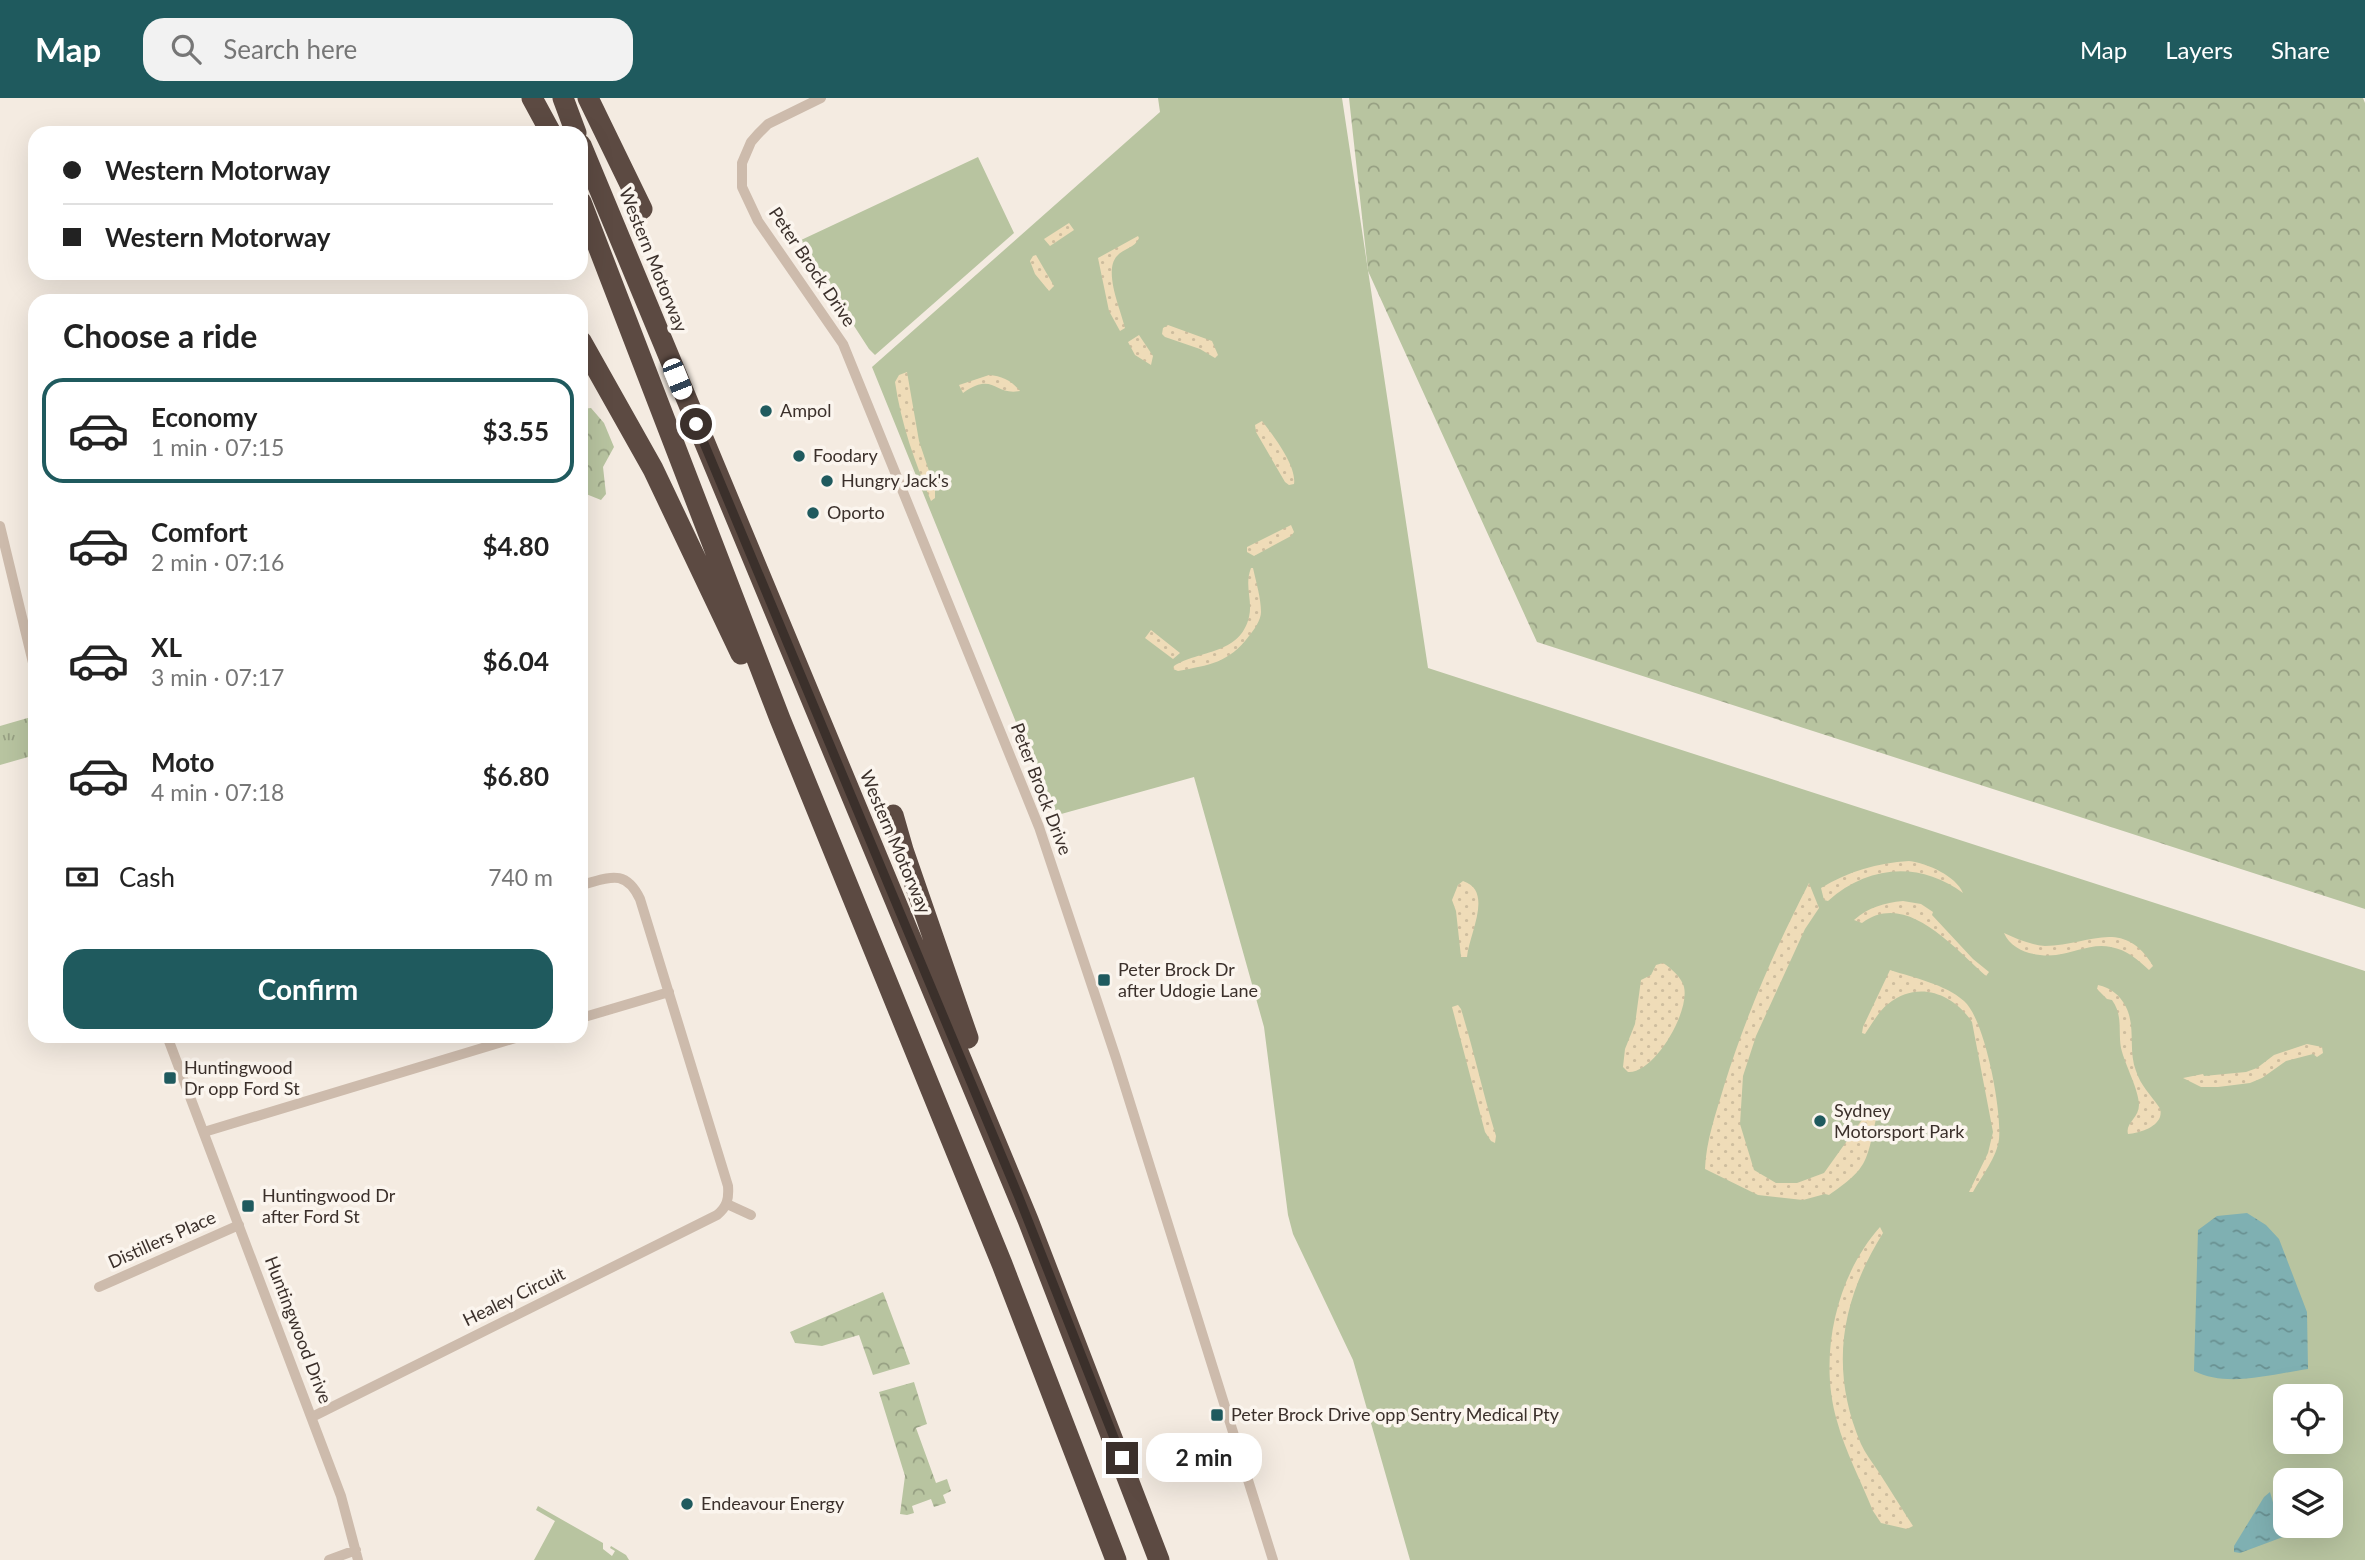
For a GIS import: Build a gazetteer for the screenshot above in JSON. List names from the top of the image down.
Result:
{
  "streets": {
    "highway": ["Western Motorway"],
    "street": [
      "Peter Brock Drive",
      "Distillers Place",
      "Healey Circuit",
      "Huntingwood Drive"
    ]
  },
  "crossings": [
    ["Distillers Place", "Huntingwood Drive"],
    ["Healey Circuit", "Huntingwood Drive"]
  ],
  "places": {
    "other": [
      "Ampol",
      "Foodary",
      "Hungry Jack's",
      "Oporto",
      "Sydney Motorsport Park",
      "Endeavour Energy"
    ],
    "transit": [
      "Peter Brock Dr after Udogie Lane",
      "Huntingwood Dr opp Ford St",
      "Huntingwood Dr after Ford St",
      "Peter Brock Drive opp Sentry Medical Pty"
    ]
  },
  "page": {
    "header": "Map",
    "search": "Search here",
    "nav": ["Map", "Layers", "Share"],
    "banner": ["Western Motorway", "Western Motorway"],
    "heading": "Choose a ride",
    "list": [
      {
        "name": "Economy",
        "note": "1 min · 07:15",
        "value": "$3.55"
      },
      {
        "name": "Comfort",
        "note": "2 min · 07:16",
        "value": "$4.80"
      },
      {
        "name": "XL",
        "note": "3 min · 07:17",
        "value": "$6.04"
      },
      {
        "name": "Moto",
        "note": "4 min · 07:18",
        "value": "$6.80"
      }
    ],
    "pay": ["Cash", "740 m"],
    "buttons": "Confirm",
    "bubble": "2 min"
  }
}
